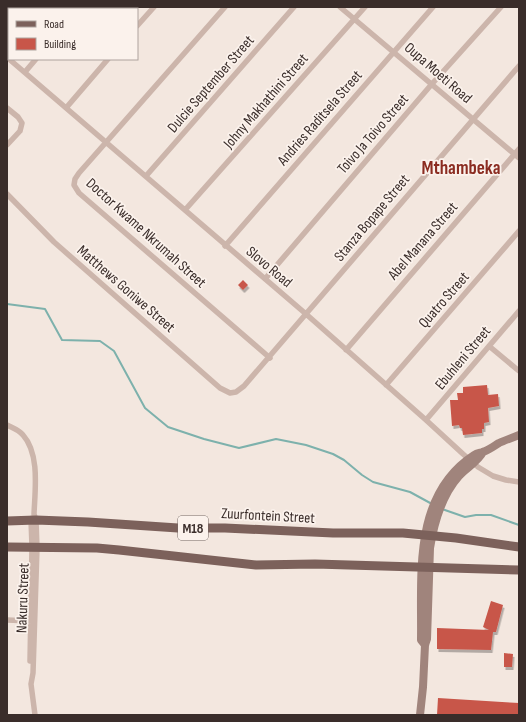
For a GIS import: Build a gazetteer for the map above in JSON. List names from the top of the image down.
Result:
{
  "streets": {
    "main road": ["Zuurfontein Street", "M18"],
    "street": [
      "Oupa Moeti Road",
      "Dulcie September Street",
      "Johny Makhathini Street",
      "Andries Raditsela Street",
      "Toivo Ja Toivo Street",
      "Stanza Bopape Street",
      "Doctor Kwame Nkrumah Street",
      "Abel Manana Street",
      "Slovo Road",
      "Matthews Goniwe Street",
      "Quatro Street",
      "Ebuhleni Street",
      "Nakuru Street"
    ]
  },
  "crossings": [
    ["Oupa Moeti Road", "Johny Makhathini Street"],
    ["Oupa Moeti Road", "Andries Raditsela Street"],
    ["Oupa Moeti Road", "Toivo Ja Toivo Street"],
    ["Oupa Moeti Road", "Stanza Bopape Street"],
    ["Oupa Moeti Road", "Abel Manana Street"],
    ["Dulcie September Street", "Slovo Road"],
    ["Johny Makhathini Street", "Slovo Road"],
    ["Andries Raditsela Street", "Slovo Road"],
    ["Toivo Ja Toivo Street", "Slovo Road"],
    ["Stanza Bopape Street", "Doctor Kwame Nkrumah Street"],
    ["Stanza Bopape Street", "Slovo Road"],
    ["Stanza Bopape Street", "Matthews Goniwe Street"],
    ["Doctor Kwame Nkrumah Street", "Slovo Road"],
    ["Abel Manana Street", "Slovo Road"],
    ["Slovo Road", "Quatro Street"],
    ["Slovo Road", "Ebuhleni Street"],
    ["Zuurfontein Street", "M18"],
    ["Zuurfontein Street", "Nakuru Street"],
    ["M18", "Nakuru Street"]
  ],
  "districts": ["Mthambeka"],
  "legend": ["Road", "Building"]
}
